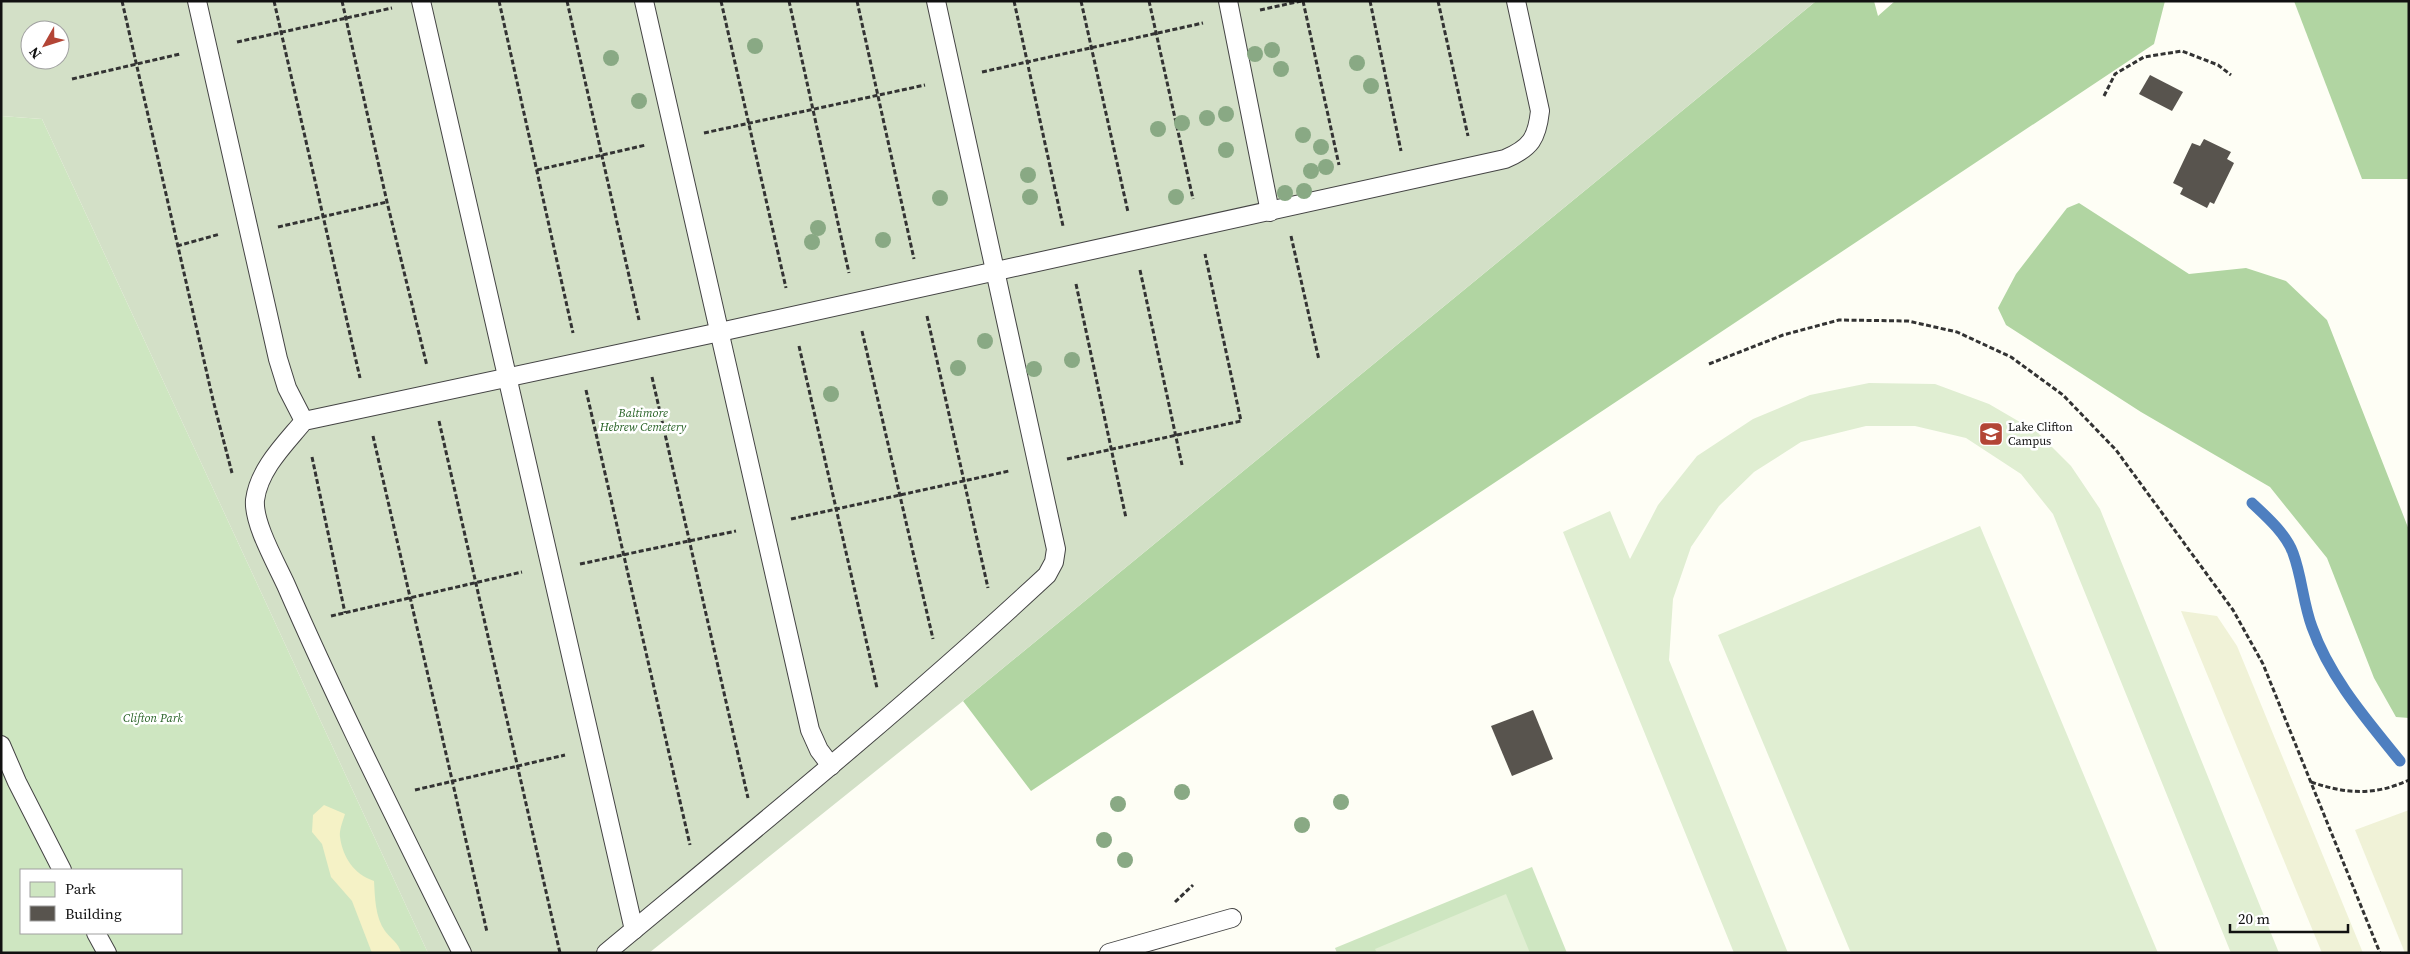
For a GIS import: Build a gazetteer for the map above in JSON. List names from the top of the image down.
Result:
{
  "parks": ["Baltimore Hebrew Cemetery", "Clifton Park"],
  "places": {
    "school or university": ["Lake Clifton Campus"]
  },
  "legend": ["Park", "Building"],
  "scale_bar": "20 m",
  "north": "bottom left"
}
